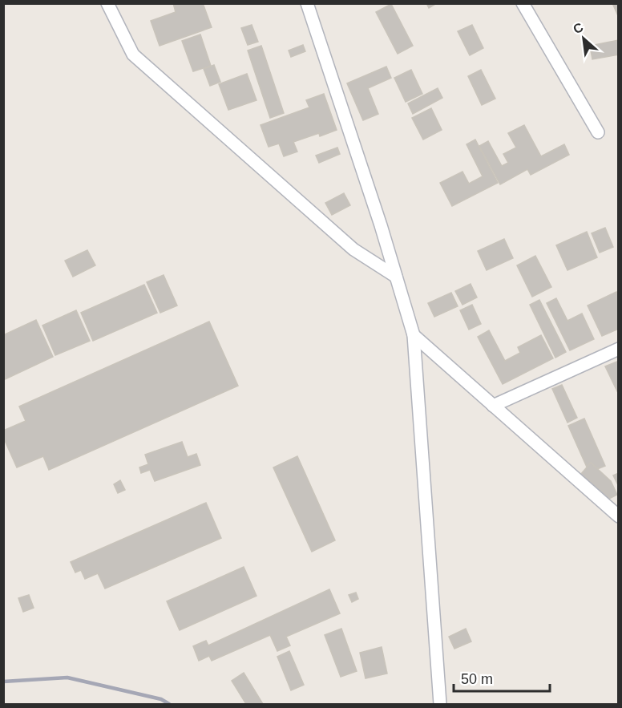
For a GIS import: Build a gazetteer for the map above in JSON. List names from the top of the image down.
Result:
{
  "scale_bar": "50 m",
  "north": "top left"
}
